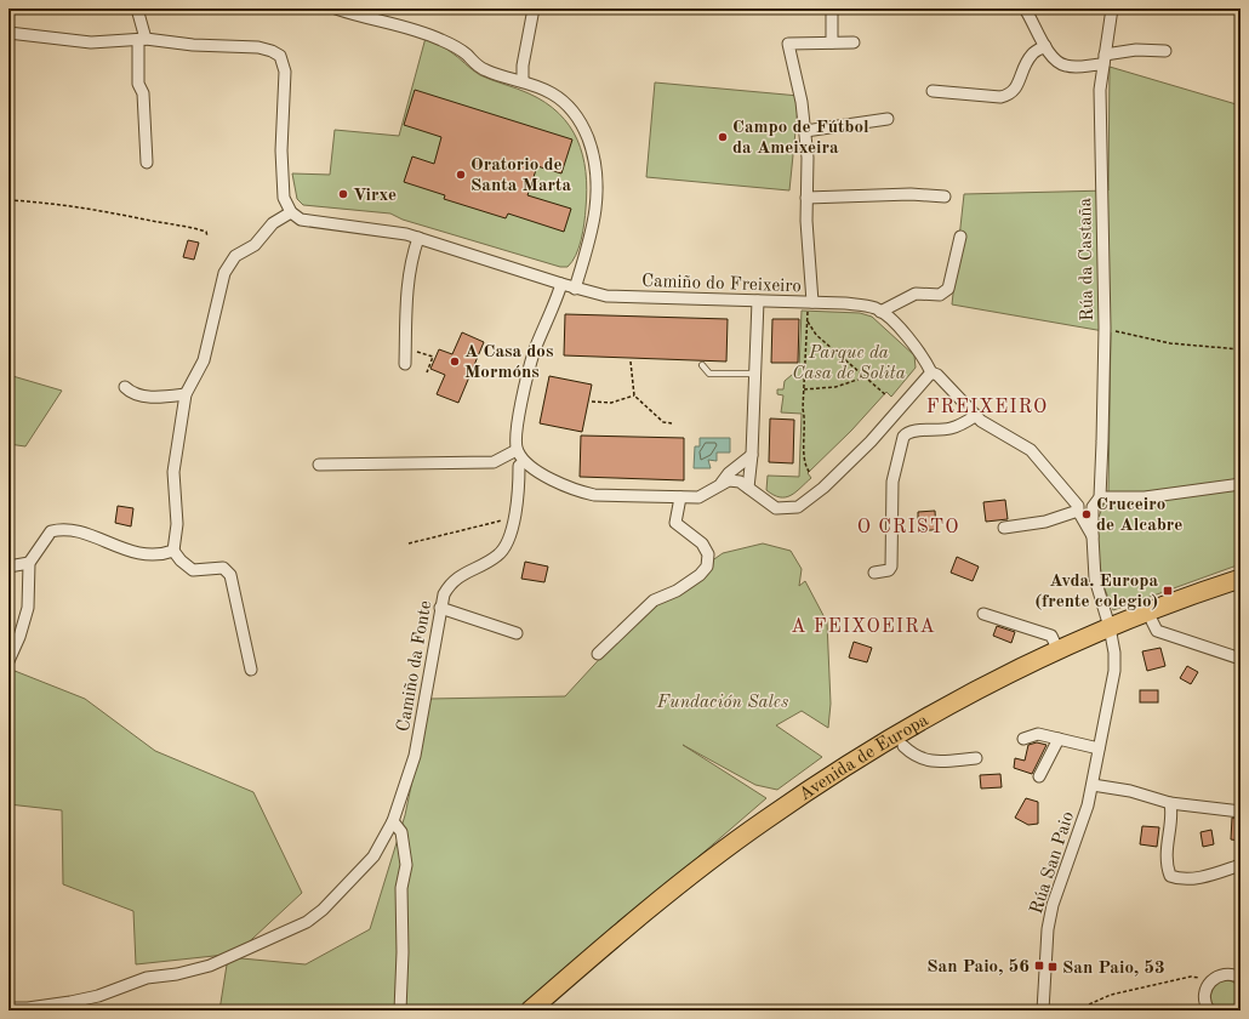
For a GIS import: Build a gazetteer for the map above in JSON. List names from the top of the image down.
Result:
{
  "streets": {
    "main road": ["Avenida de Europa"],
    "street": [
      "Rúa da Castaña",
      "Camiño do Freixeiro",
      "Camiño da Fonte",
      "Rúa San Paio"
    ]
  },
  "crossings": [
    ["Avenida de Europa", "Rúa San Paio"]
  ],
  "districts": ["FREIXEIRO", "O CRISTO", "A FEIXOEIRA"],
  "parks": ["Parque da Casa de Solita", "Fundación Sales"],
  "places": {
    "other": [
      "Campo de Fútbol da Ameixeira",
      "Oratorio de Santa Marta",
      "Virxe",
      "A Casa dos Mormóns",
      "Cruceiro de Alcabre"
    ],
    "transit": ["Avda. Europa (frente colegio)", "San Paio, 56", "San Paio, 53"]
  }
}
